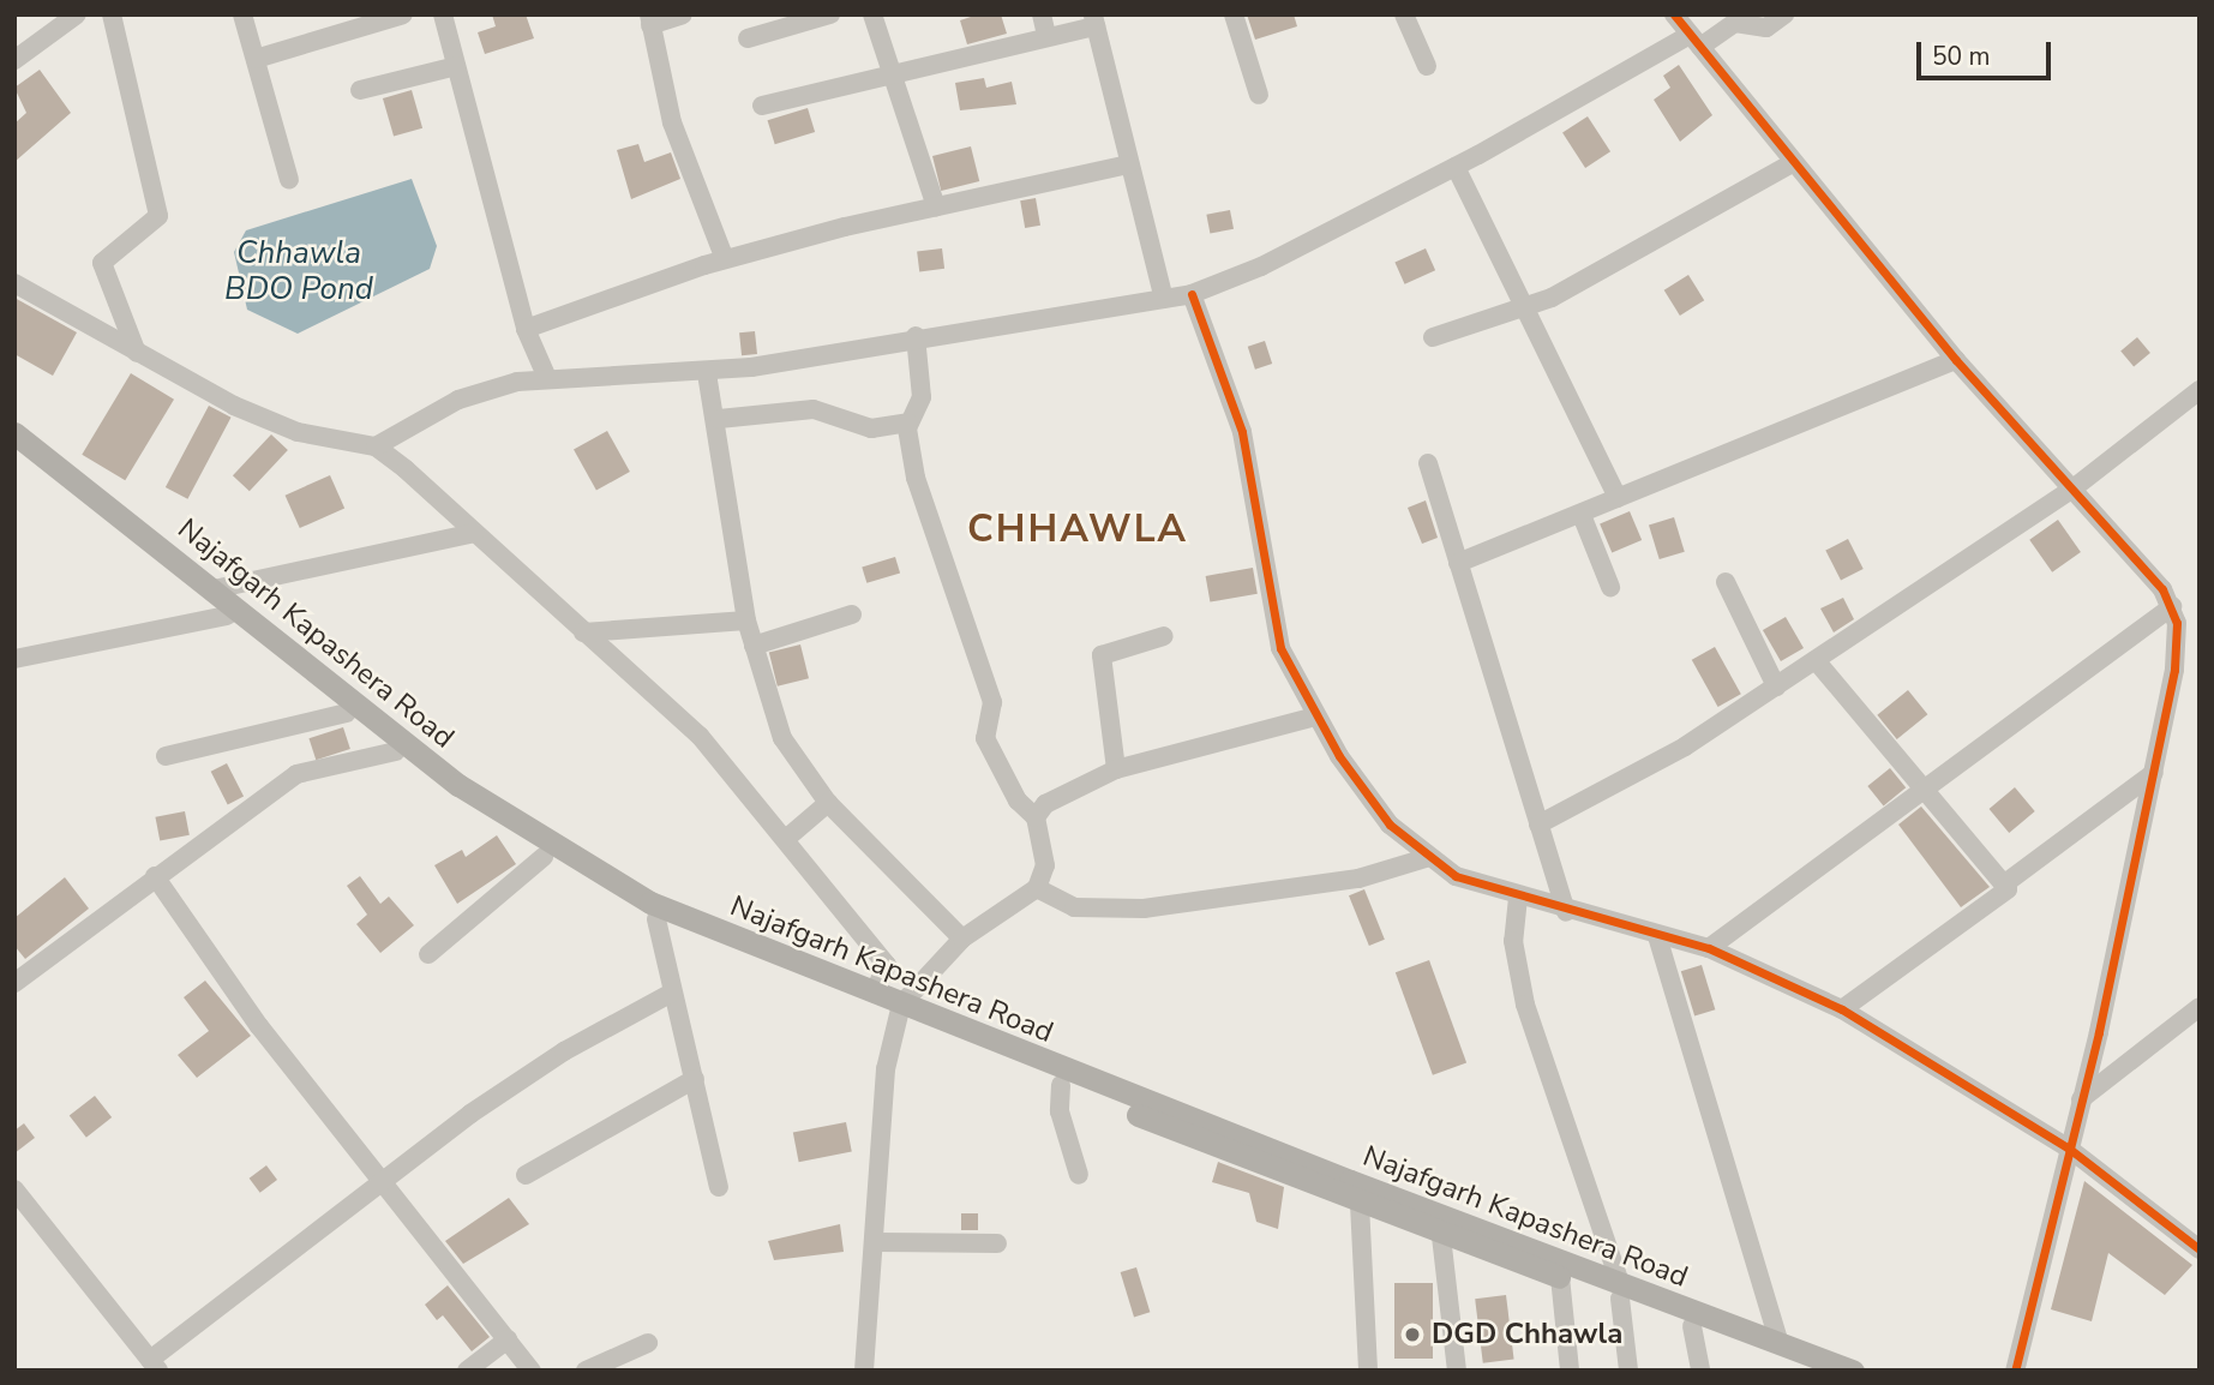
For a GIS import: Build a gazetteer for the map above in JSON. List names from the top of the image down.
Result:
{
  "streets": {
    "main road": ["Najafgarh Kapashera Road"]
  },
  "districts": ["CHHAWLA"],
  "water": ["Chhawla BDO Pond"],
  "places": ["DGD Chhawla"],
  "scale_bar": "50 m"
}
